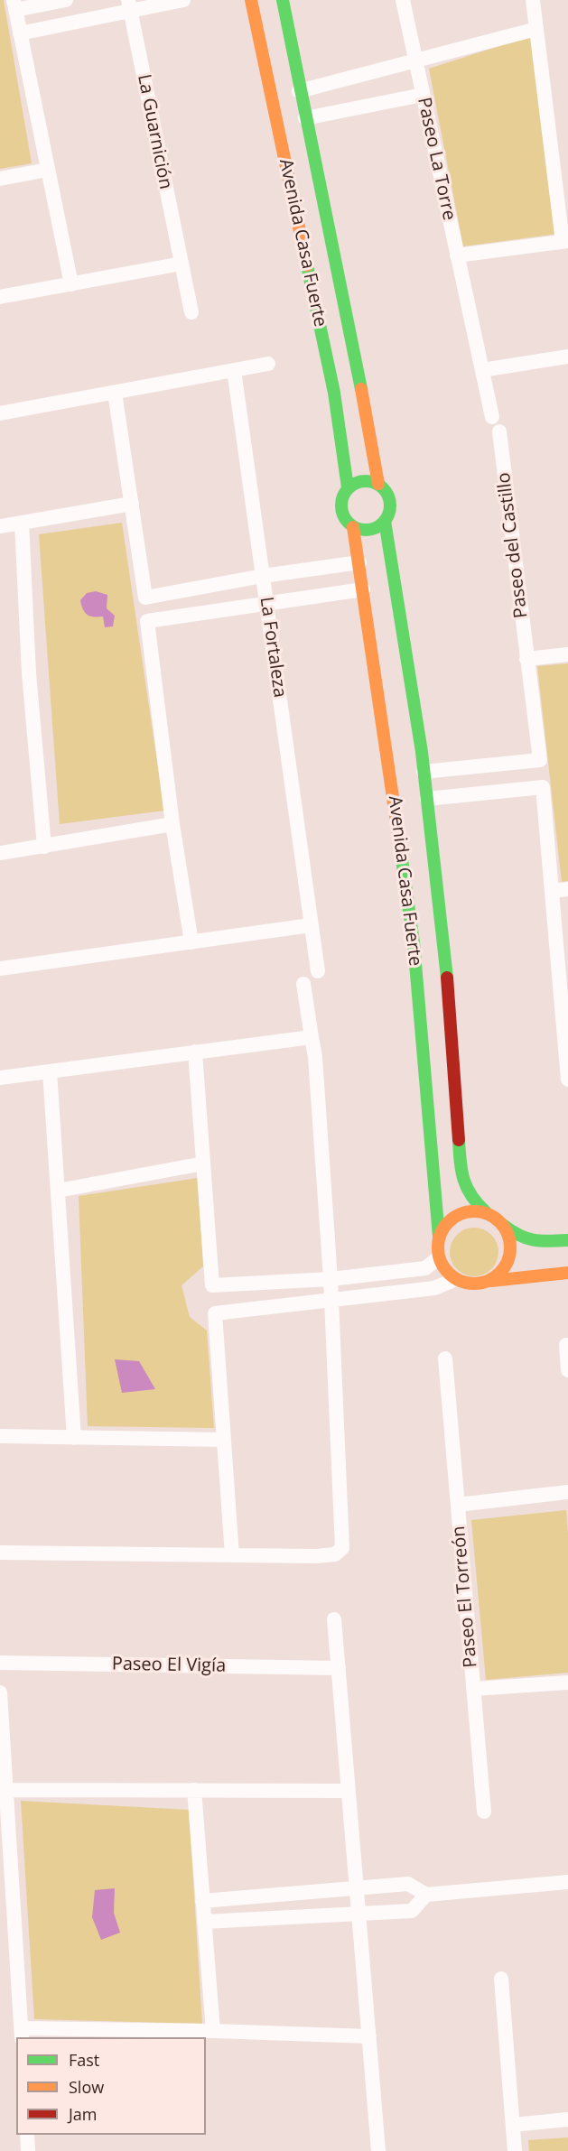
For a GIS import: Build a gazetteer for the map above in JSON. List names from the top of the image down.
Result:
{
  "streets": {
    "street": [
      "La Guarnición",
      "Paseo La Torre",
      "Avenida Casa Fuerte",
      "Paseo del Castillo",
      "La Fortaleza",
      "Paseo El Torreón",
      "Paseo El Vigía"
    ]
  },
  "crossings": [
    ["Avenida Casa Fuerte", "Paseo del Castillo"]
  ],
  "legend": ["Fast", "Slow", "Jam"]
}
